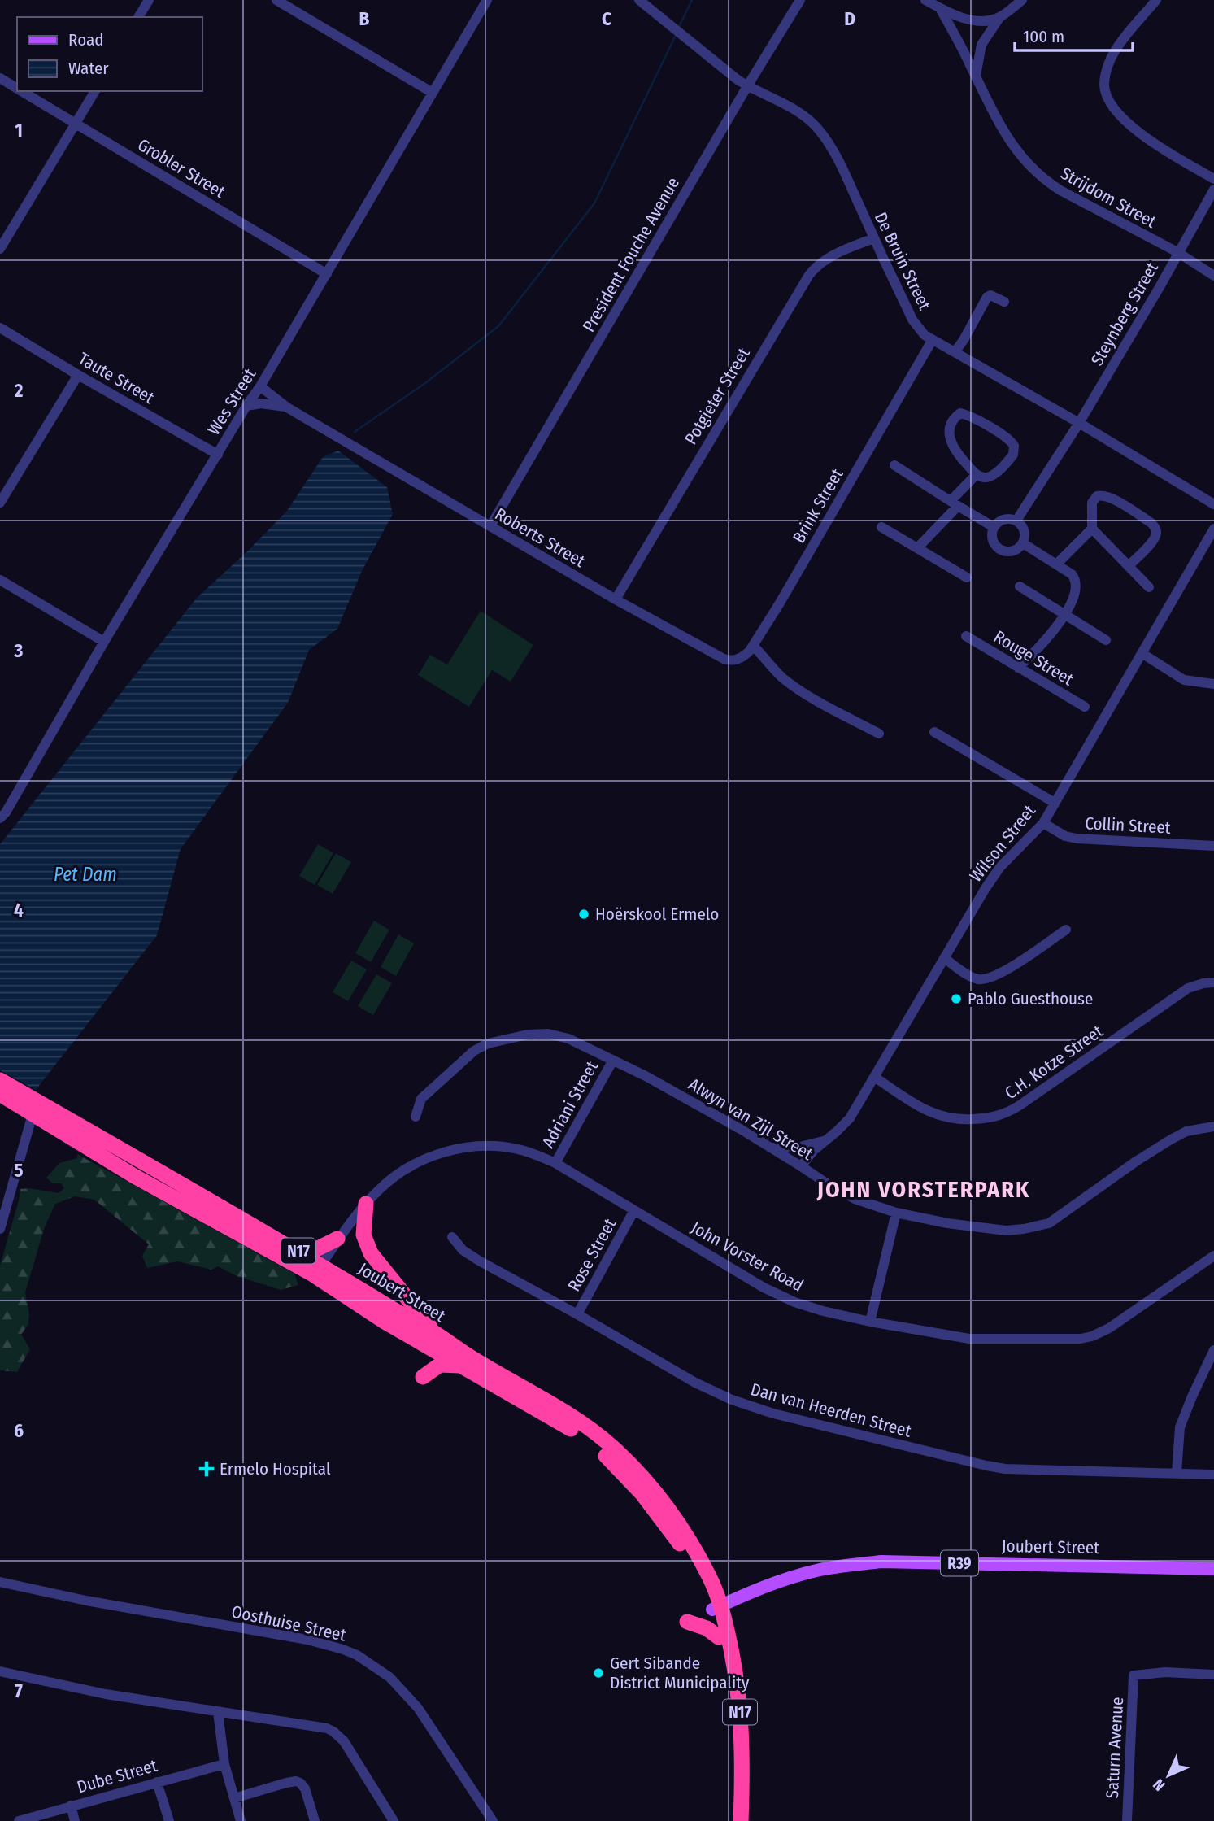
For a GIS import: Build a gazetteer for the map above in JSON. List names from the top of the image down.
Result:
{
  "streets": {
    "highway": ["N17", "Joubert Street"],
    "main road": ["R39"],
    "street": [
      "Grobler Street",
      "Strijdom Street",
      "President Fouche Avenue",
      "De Bruin Street",
      "Steynberg Street",
      "Taute Street",
      "Potgieter Street",
      "Wes Street",
      "Brink Street",
      "Roberts Street",
      "Rouge Street",
      "Collin Street",
      "Wilson Street",
      "C.H. Kotze Street",
      "Adriani Street",
      "Alwyn van Zijl Street",
      "Rose Street",
      "John Vorster Road",
      "Dan van Heerden Street",
      "Oosthuise Street",
      "Saturn Avenue",
      "Dube Street"
    ]
  },
  "crossings": [
    ["Grobler Street", "Wes Street"],
    ["Strijdom Street", "Steynberg Street"],
    ["President Fouche Avenue", "De Bruin Street"],
    ["President Fouche Avenue", "Roberts Street"],
    ["De Bruin Street", "Steynberg Street"],
    ["De Bruin Street", "Potgieter Street"],
    ["De Bruin Street", "Brink Street"],
    ["Taute Street", "Wes Street"],
    ["Potgieter Street", "Roberts Street"],
    ["Brink Street", "Roberts Street"],
    ["Collin Street", "Wilson Street"],
    ["Wilson Street", "C.H. Kotze Street"],
    ["Wilson Street", "Alwyn van Zijl Street"],
    ["Adriani Street", "Alwyn van Zijl Street"],
    ["Adriani Street", "John Vorster Road"],
    ["N17", "Joubert Street"],
    ["Rose Street", "John Vorster Road"],
    ["Rose Street", "Dan van Heerden Street"],
    ["John Vorster Road", "Joubert Street"]
  ],
  "districts": ["JOHN VORSTERPARK"],
  "water": ["Pet Dam"],
  "places": {
    "other": ["Hoërskool Ermelo", "Pablo Guesthouse", "Gert Sibande District Municipality"],
    "health": ["Ermelo Hospital"]
  },
  "legend": ["Road", "Water"],
  "scale_bar": "100 m",
  "north": "bottom left",
  "grid": {
    "columns": ["B", "C", "D"],
    "rows": [
      "1",
      "2",
      "3",
      "4",
      "5",
      "6",
      "7"
    ]
  }
}
